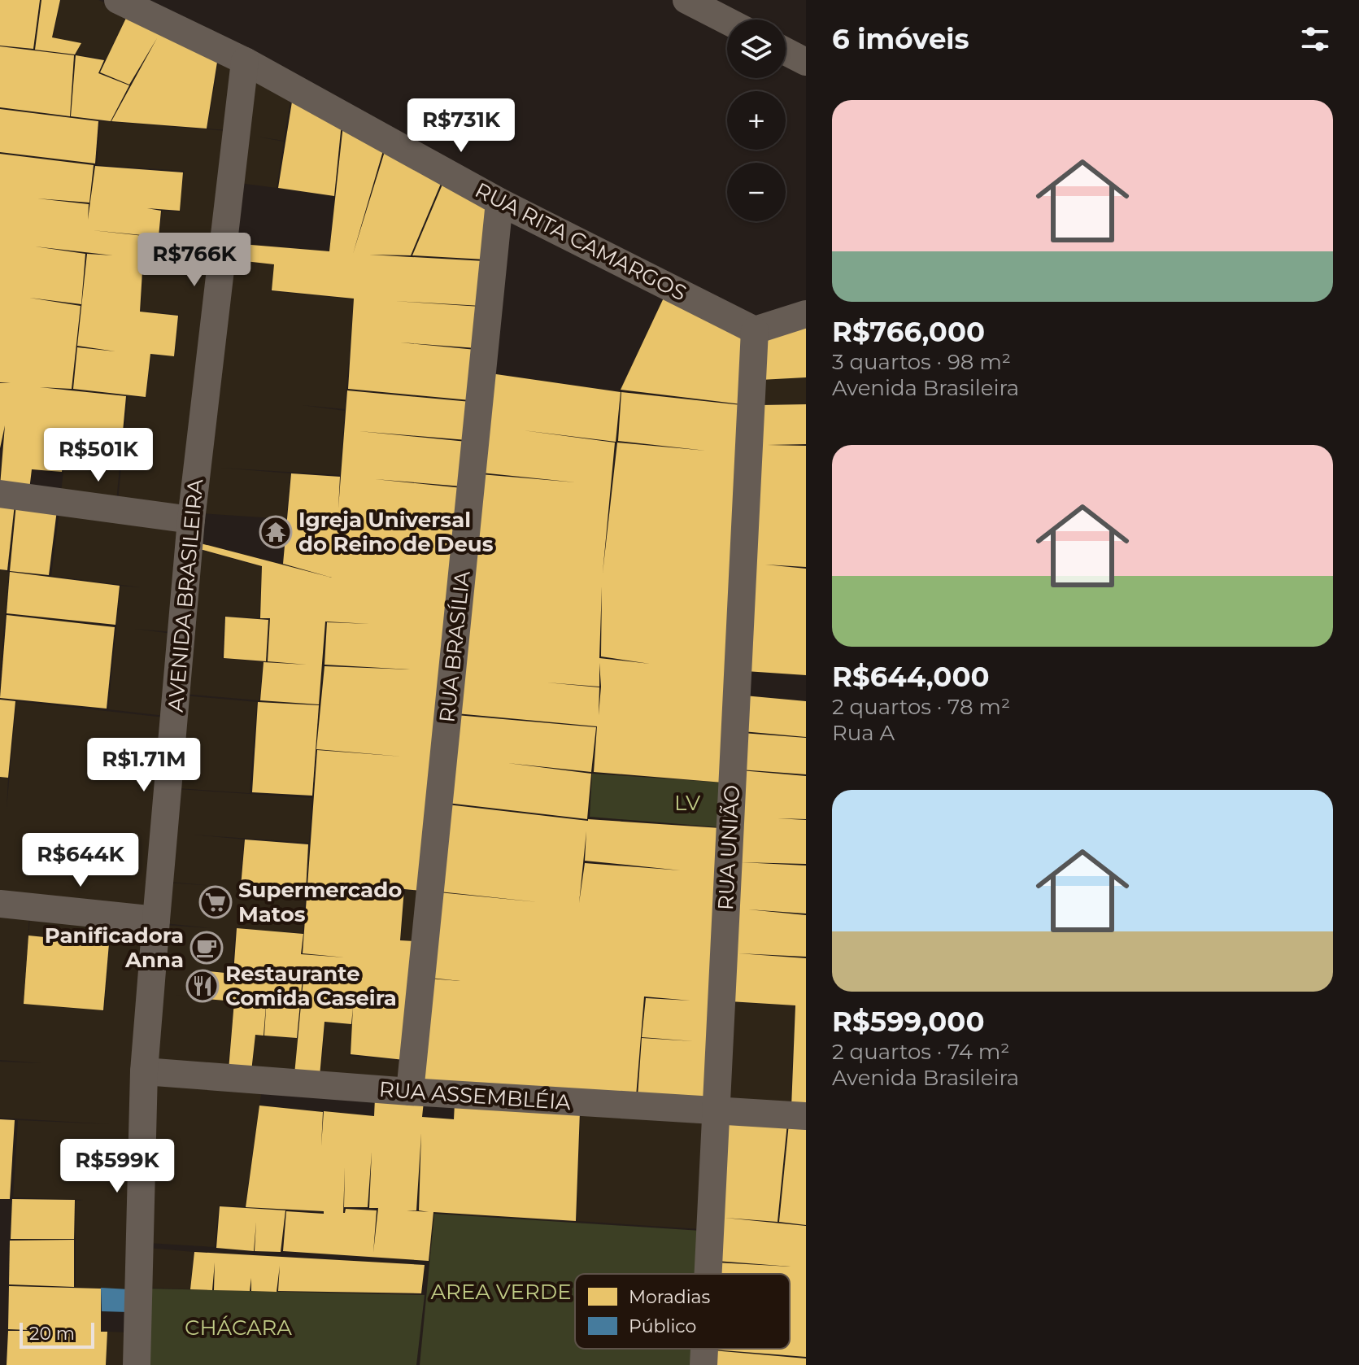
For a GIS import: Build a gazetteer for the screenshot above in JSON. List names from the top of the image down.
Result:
{
  "streets": {
    "street": [
      "RUA RITA CAMARGOS",
      "AVENIDA BRASILEIRA",
      "RUA BRASÍLIA",
      "RUA UNIÃO",
      "RUA ASSEMBLÉIA"
    ]
  },
  "crossings": [
    ["RUA RITA CAMARGOS", "AVENIDA BRASILEIRA"],
    ["RUA RITA CAMARGOS", "RUA BRASÍLIA"],
    ["RUA RITA CAMARGOS", "RUA UNIÃO"],
    ["AVENIDA BRASILEIRA", "RUA ASSEMBLÉIA"],
    ["RUA BRASÍLIA", "RUA ASSEMBLÉIA"],
    ["RUA UNIÃO", "RUA ASSEMBLÉIA"]
  ],
  "parks": ["LV", "AREA VERDE", "CHÁCARA"],
  "places": {
    "temple": ["Igreja Universal do Reino de Deus"],
    "supermarket": ["Supermercado Matos"],
    "cafe": ["Panificadora Anna"],
    "restaurant": ["Restaurante Comida Caseira"]
  },
  "legend": ["Moradias", "Público"],
  "scale_bar": "20 m",
  "page": {
    "heading": "6 imóveis",
    "map_buttons": ["+", "−"],
    "list": [
      {
        "name": "R$766,000",
        "note": "3 quartos · 98 m² · Avenida Brasileira"
      },
      {
        "name": "R$644,000",
        "note": "2 quartos · 78 m² · Rua A"
      },
      {
        "name": "R$599,000",
        "note": "2 quartos · 74 m² · Avenida Brasileira"
      }
    ],
    "price": [
      "R$731K",
      "R$766K",
      "R$501K",
      "R$1.71M",
      "R$644K",
      "R$599K"
    ],
    "scale": "20 m"
  }
}
